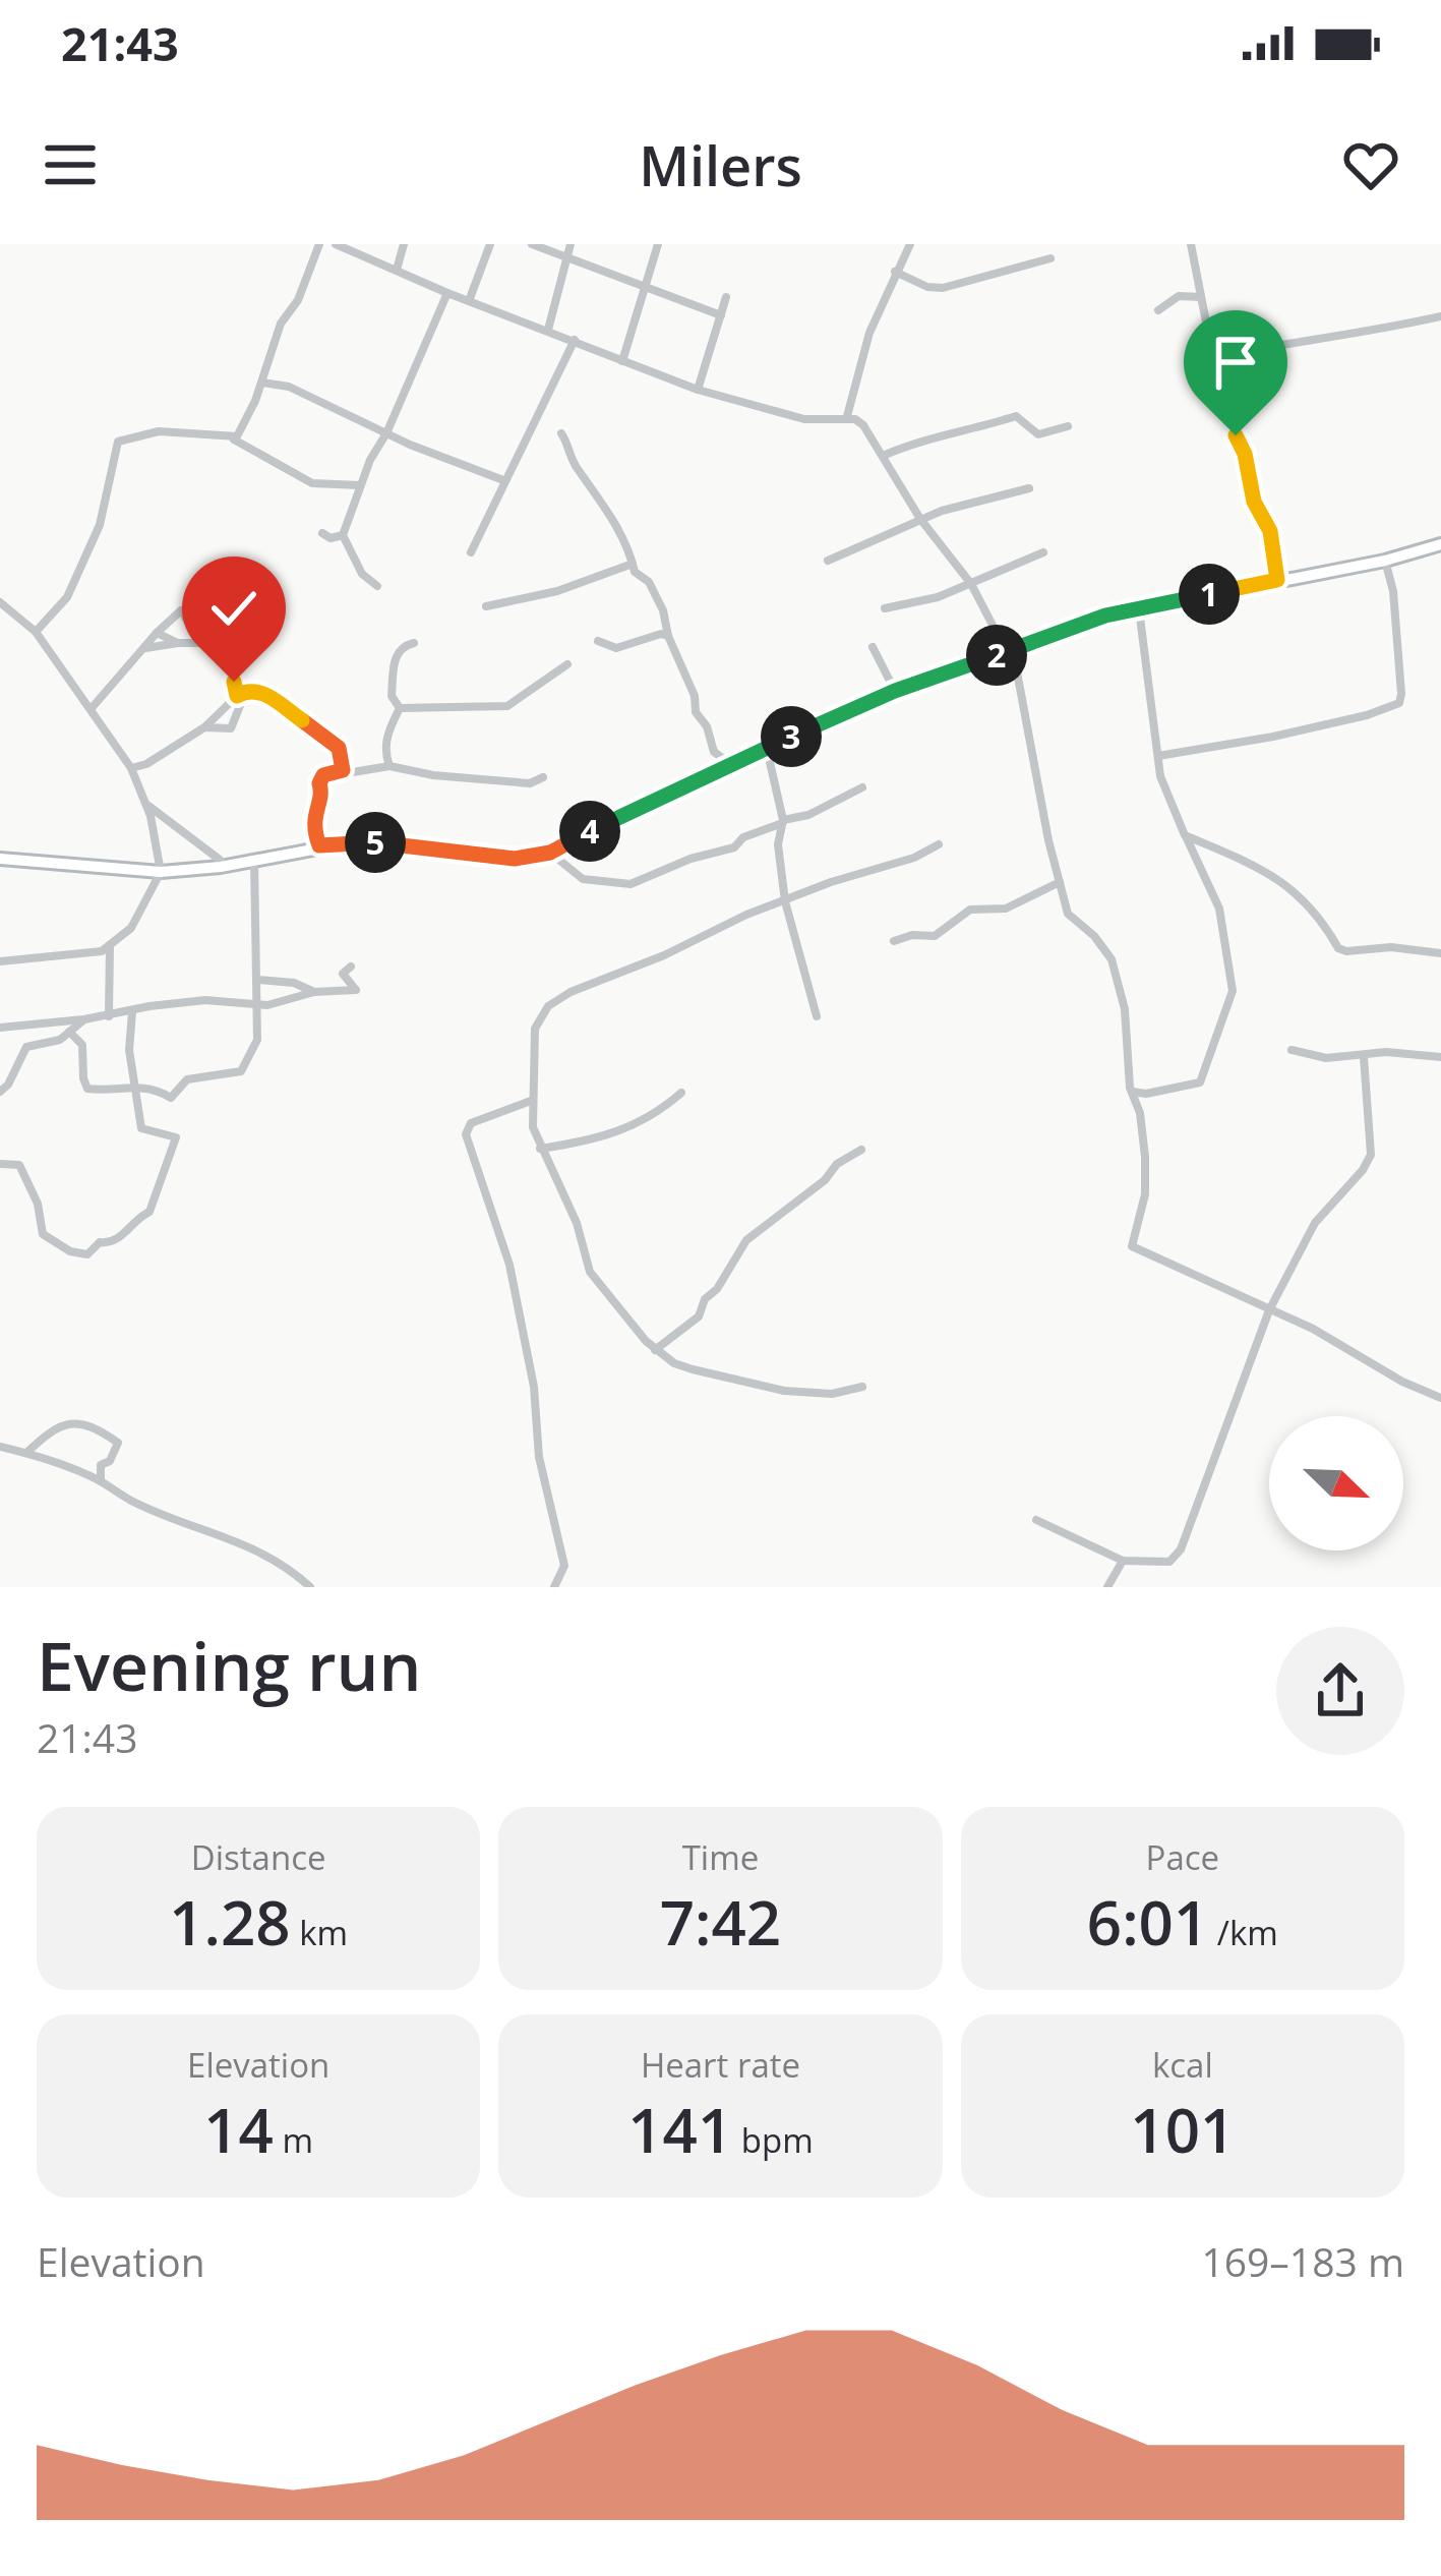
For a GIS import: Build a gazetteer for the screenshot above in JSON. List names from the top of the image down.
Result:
{
  "north": "bottom right",
  "page": {
    "status": "21:43",
    "header": "Milers",
    "pins": [
      "1",
      "2",
      "3",
      "4",
      "5"
    ],
    "heading": ["Evening run", "21:43"],
    "stats": [
      ["Distance", "1.28 km"],
      ["Time", "7:42"],
      ["Pace", "6:01 /km"],
      ["Elevation", "14 m"],
      ["Heart rate", "141 bpm"],
      ["kcal", "101"]
    ],
    "chart": ["Elevation", "169–183 m"]
  }
}
